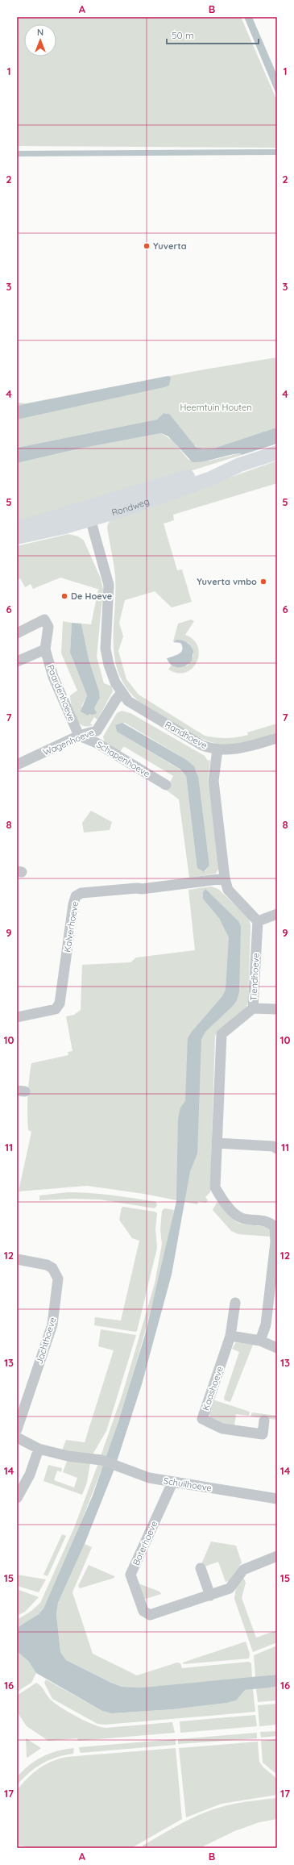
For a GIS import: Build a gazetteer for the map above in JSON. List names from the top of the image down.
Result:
{
  "streets": {
    "main road": ["Rondweg"],
    "street": [
      "Paardenhoeve",
      "Randhoeve",
      "Wagenhoeve",
      "Schapenhoeve",
      "Kalverhoeve",
      "Tiendhoeve",
      "Jachthoeve",
      "Kaashoeve",
      "Schuilhoeve",
      "Boterhoeve"
    ]
  },
  "crossings": [
    ["Paardenhoeve", "Wagenhoeve"],
    ["Paardenhoeve", "Schapenhoeve"],
    ["Randhoeve", "Wagenhoeve"],
    ["Wagenhoeve", "Schapenhoeve"],
    ["Schuilhoeve", "Boterhoeve"]
  ],
  "parks": ["Heemtuin Houten"],
  "places": ["Yuverta", "Yuverta vmbo", "De Hoeve"],
  "scale_bar": "50 m",
  "north": "top",
  "grid": {
    "columns": ["A", "B"],
    "rows": [
      "1",
      "2",
      "3",
      "4",
      "5",
      "6",
      "7",
      "8",
      "9",
      "10",
      "11",
      "12",
      "13",
      "14",
      "15",
      "16",
      "17"
    ]
  }
}
